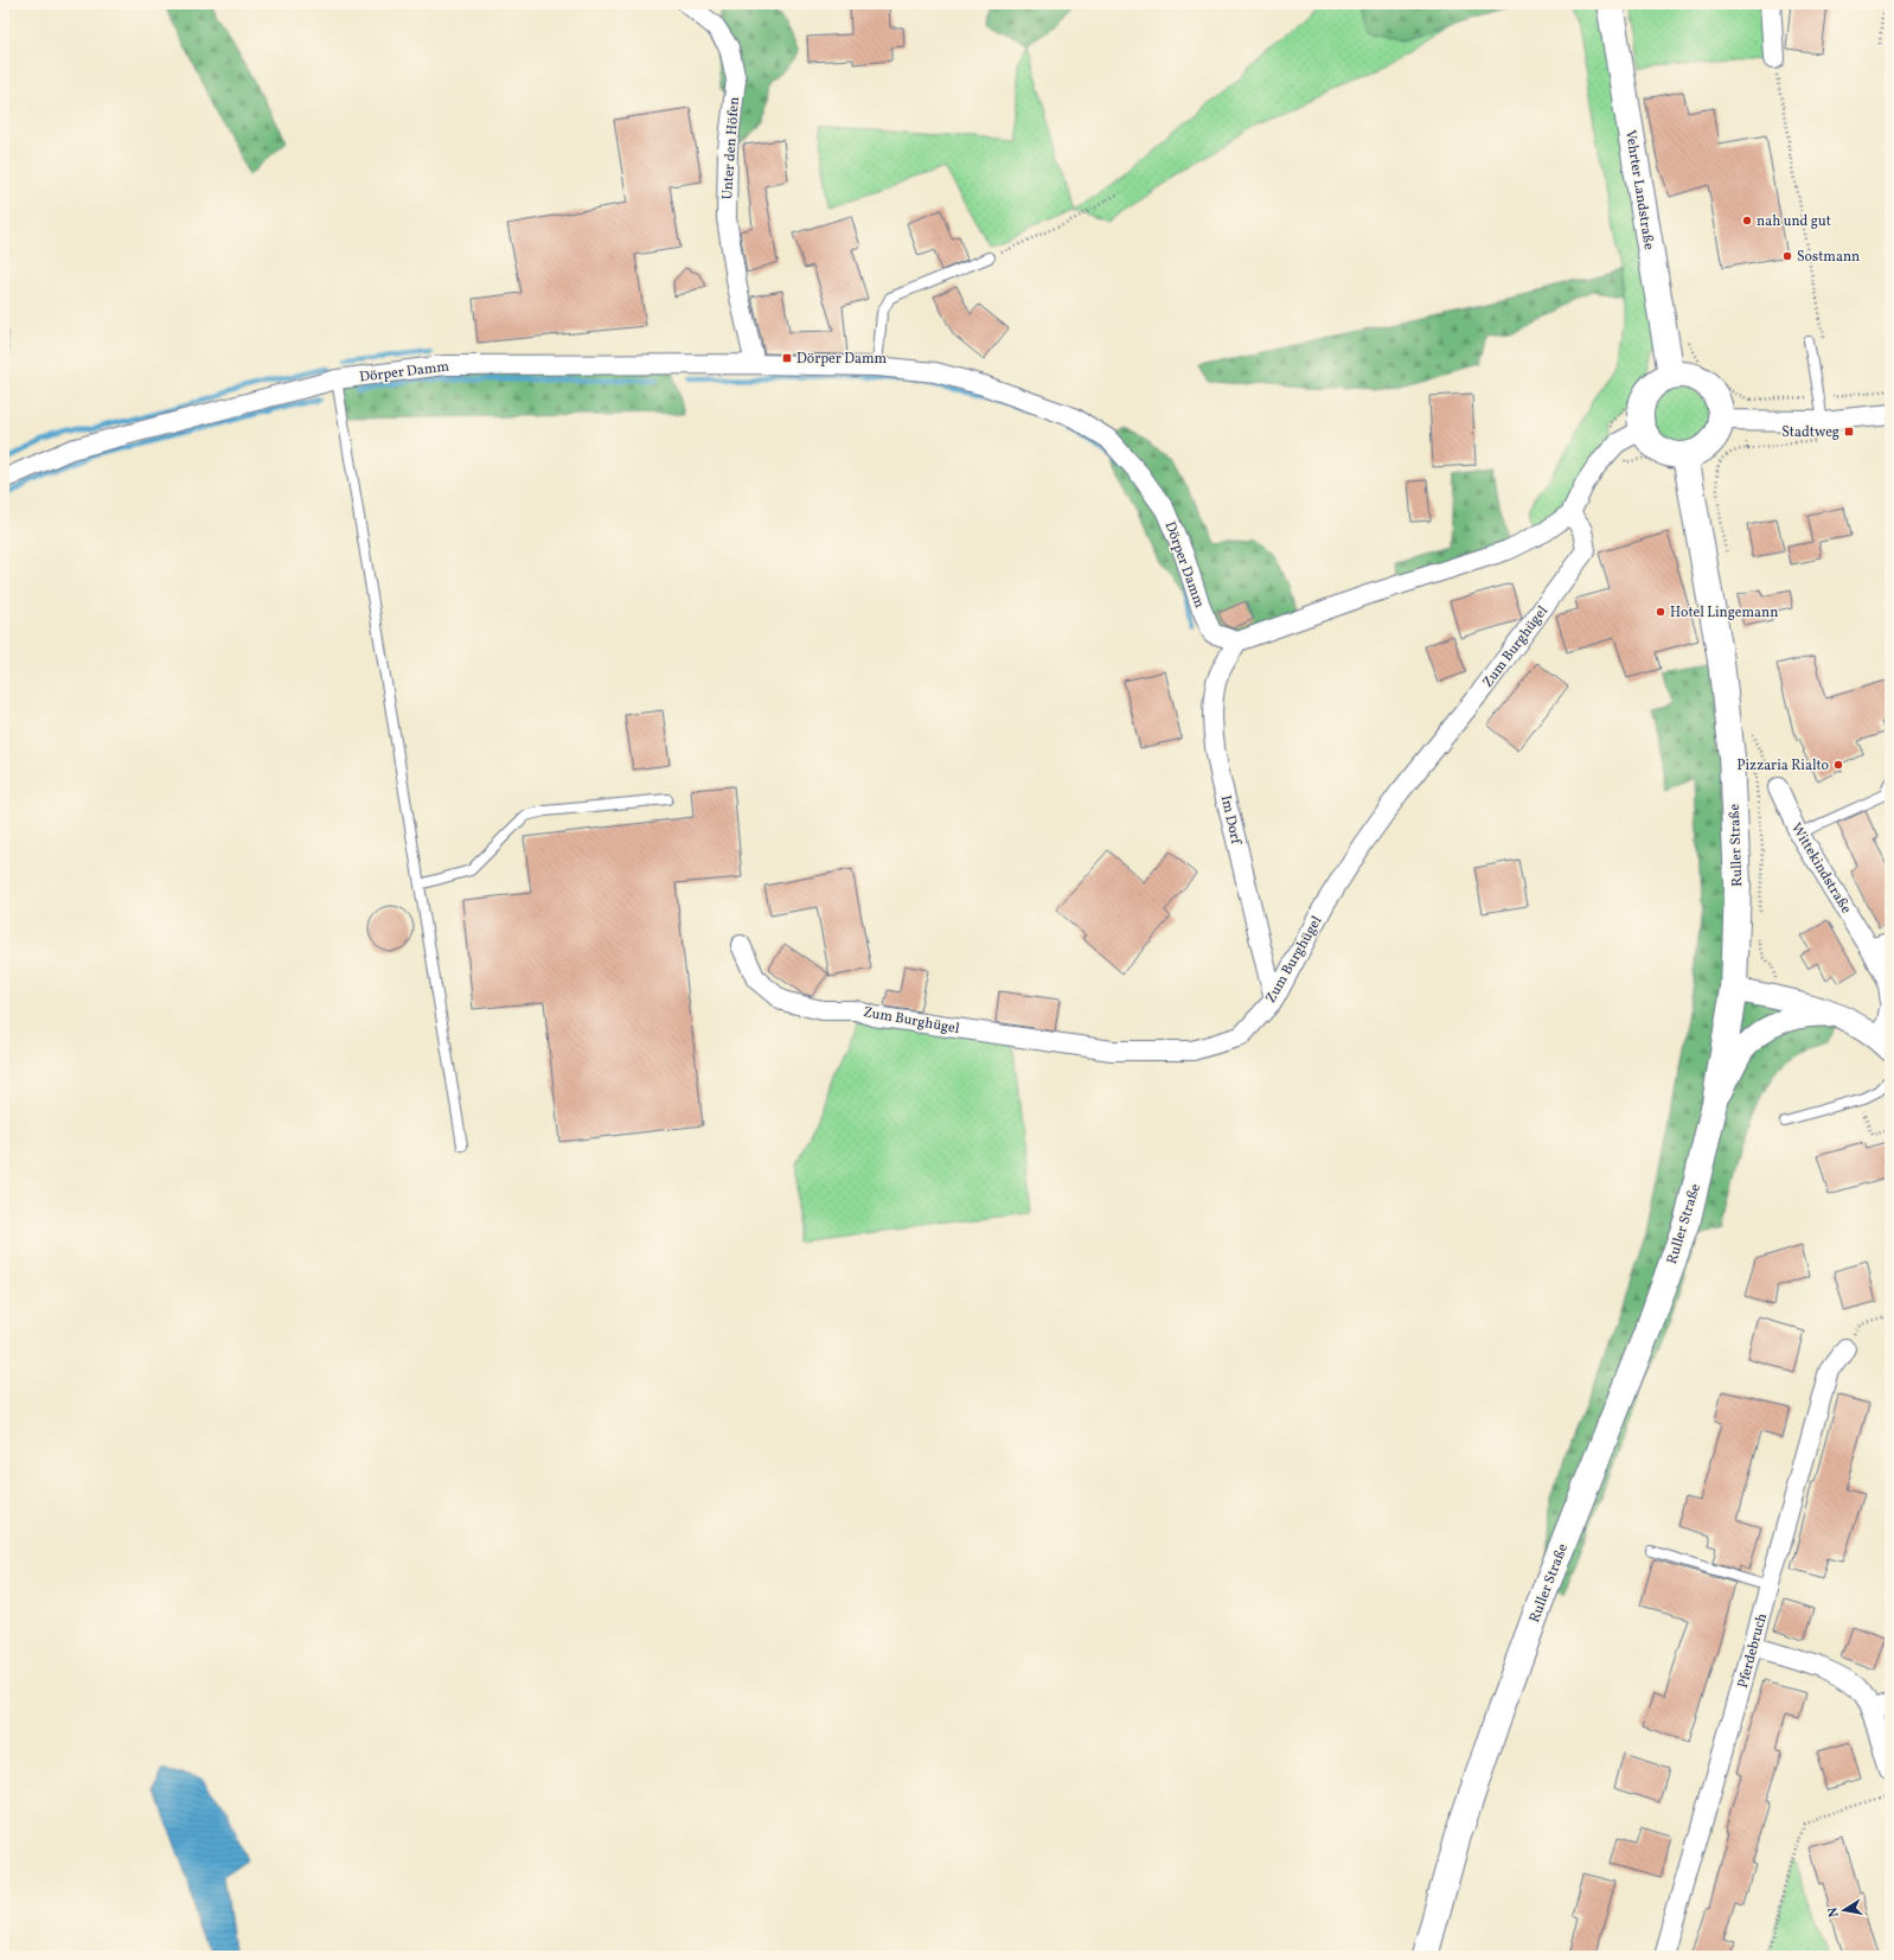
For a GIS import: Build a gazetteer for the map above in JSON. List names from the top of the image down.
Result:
{
  "streets": {
    "main road": ["Vehrter Landstraße", "Ruller Straße"],
    "street": [
      "Unter den Höfen",
      "Dörper Damm",
      "Zum Burghügel",
      "Im Dorf",
      "Wittekindstraße",
      "Pferdebruch"
    ]
  },
  "crossings": [
    ["Unter den Höfen", "Dörper Damm"],
    ["Vehrter Landstraße", "Ruller Straße"],
    ["Dörper Damm", "Im Dorf"],
    ["Zum Burghügel", "Im Dorf"]
  ],
  "places": {
    "other": [
      "nah und gut",
      "Sostmann",
      "Hotel Lingemann",
      "Pizzaria Rialto"
    ],
    "transit": ["Dörper Damm", "Stadtweg"]
  },
  "north": "left"
}
